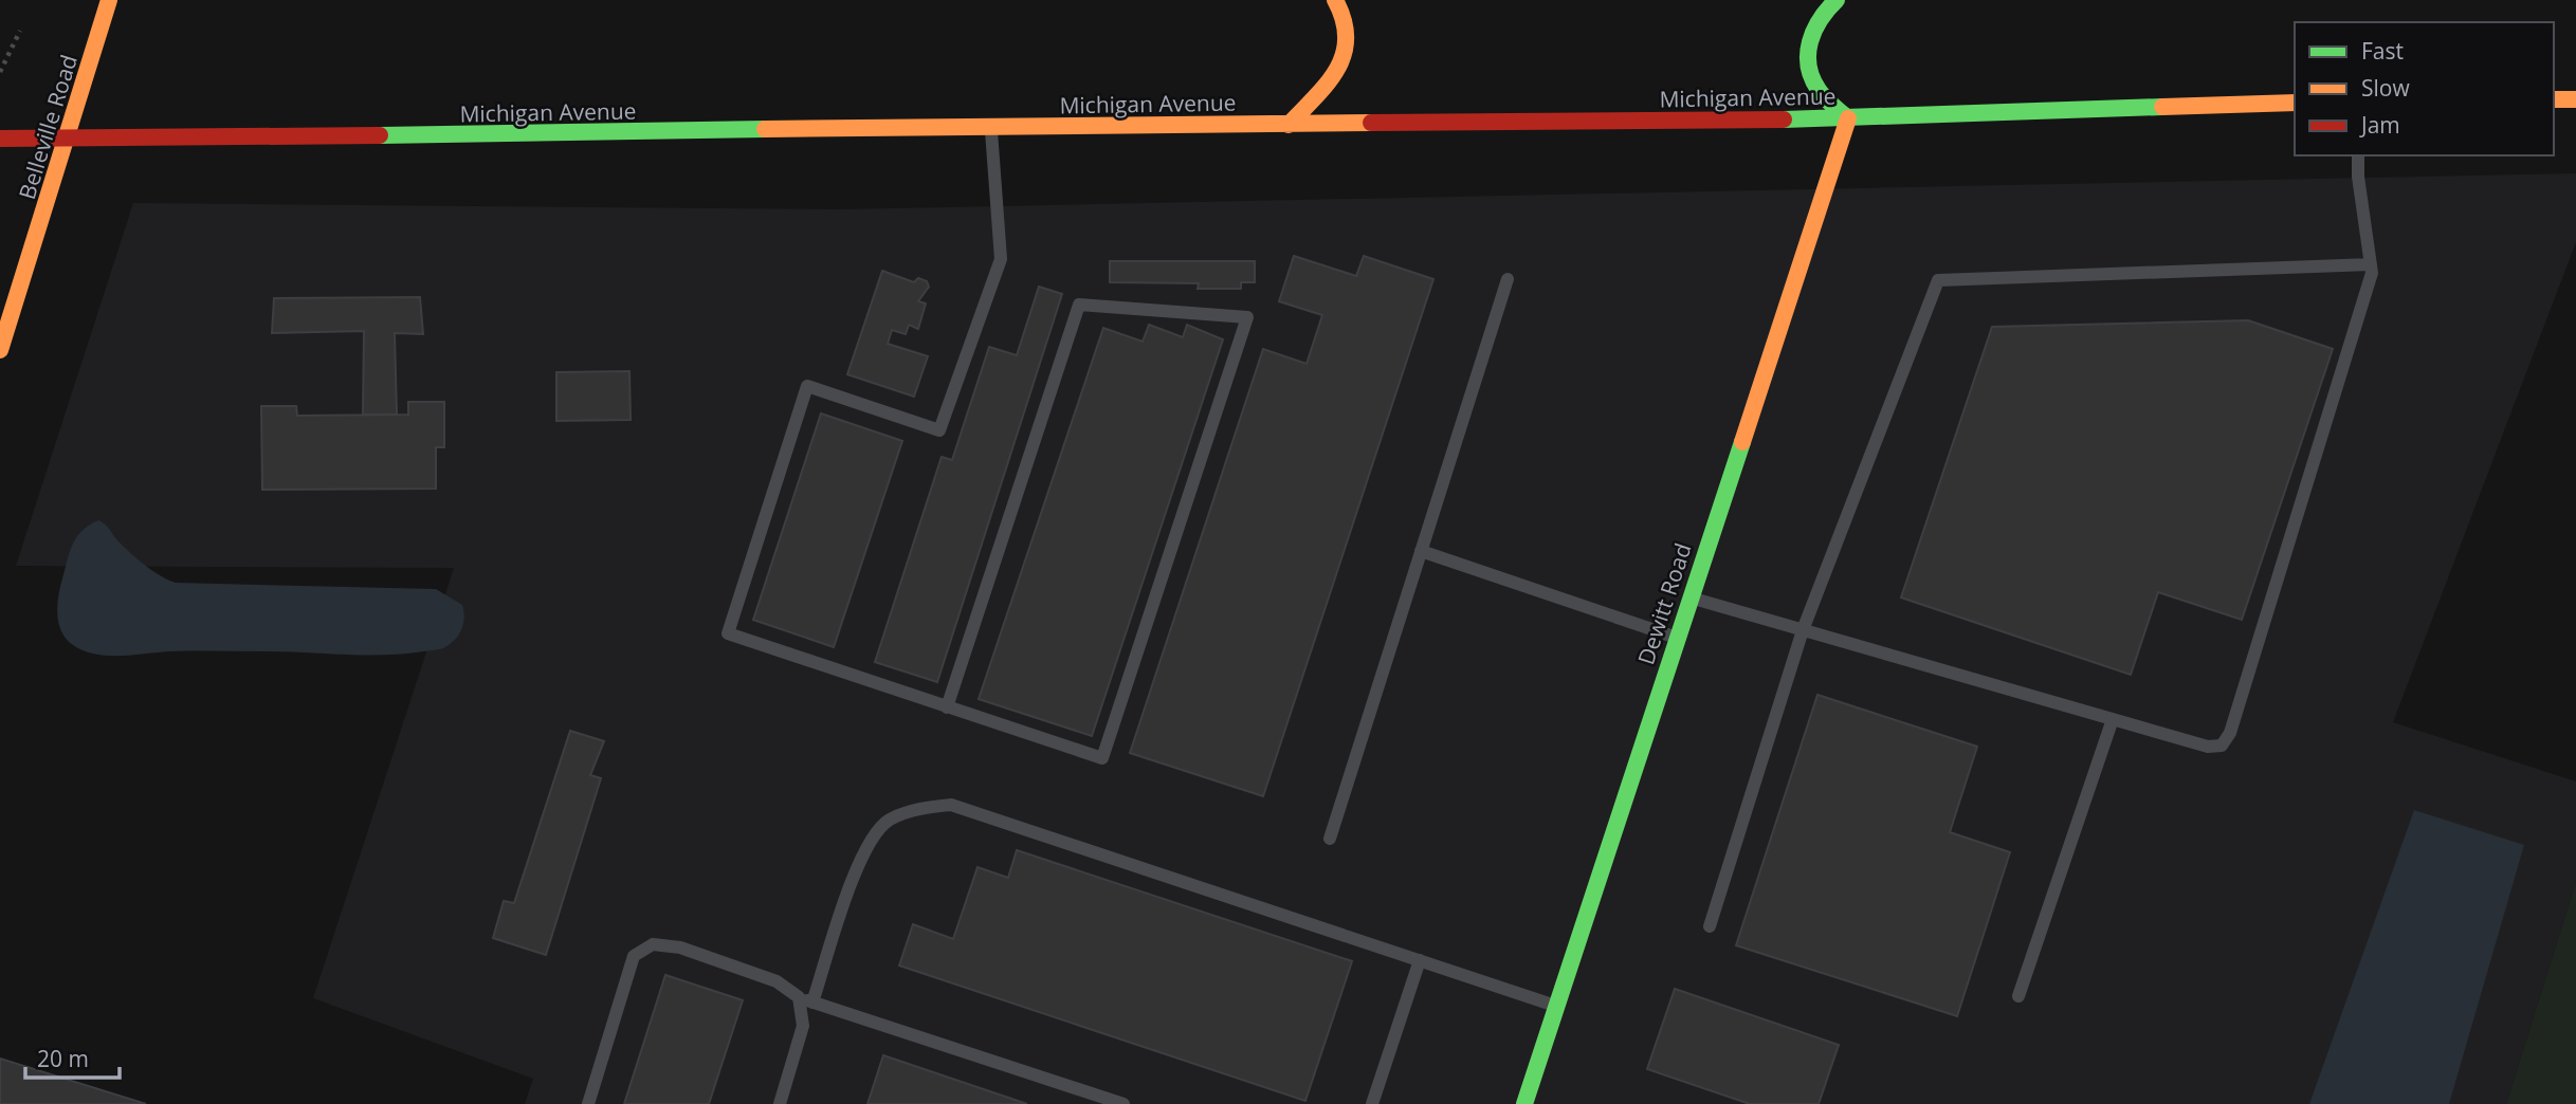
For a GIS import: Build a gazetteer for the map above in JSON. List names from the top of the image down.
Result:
{
  "streets": {
    "main road": ["Michigan Avenue", "Belleville Road", "Dewitt Road"]
  },
  "crossings": [
    ["Michigan Avenue", "Belleville Road"],
    ["Michigan Avenue", "Dewitt Road"]
  ],
  "legend": ["Fast", "Slow", "Jam"],
  "scale_bar": "20 m"
}
